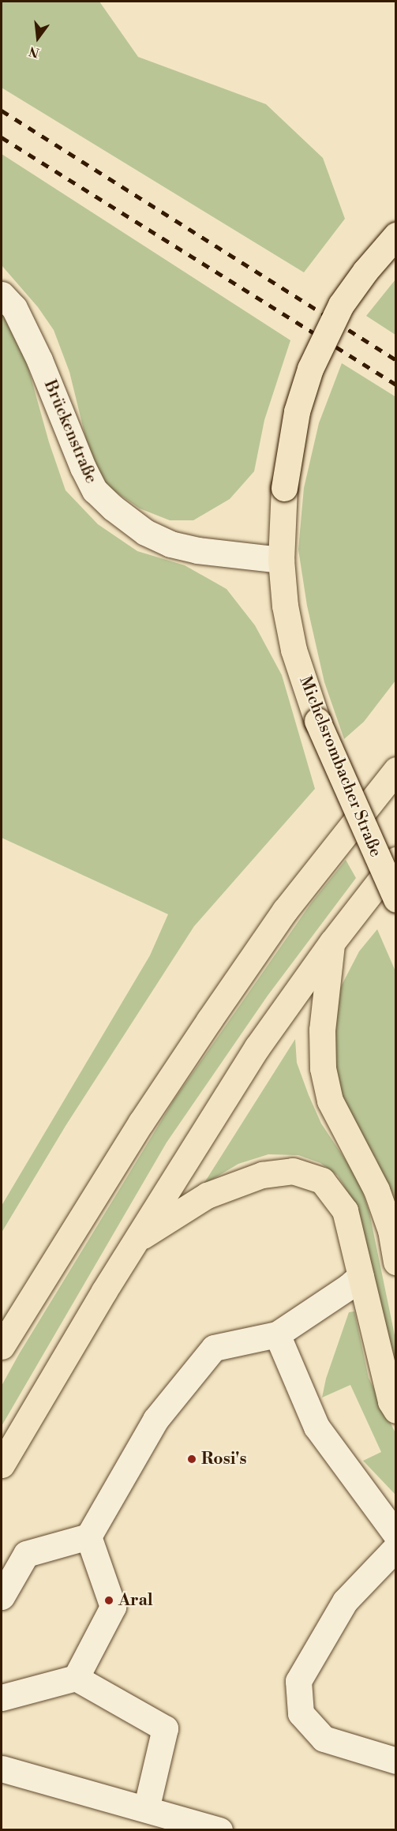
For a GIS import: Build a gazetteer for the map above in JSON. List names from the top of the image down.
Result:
{
  "streets": {
    "main road": ["Michelsrombacher Straße"],
    "street": ["Brückenstraße"]
  },
  "crossings": [
    ["Brückenstraße", "Michelsrombacher Straße"]
  ],
  "places": ["Rosi's", "Aral"],
  "north": "bottom"
}
